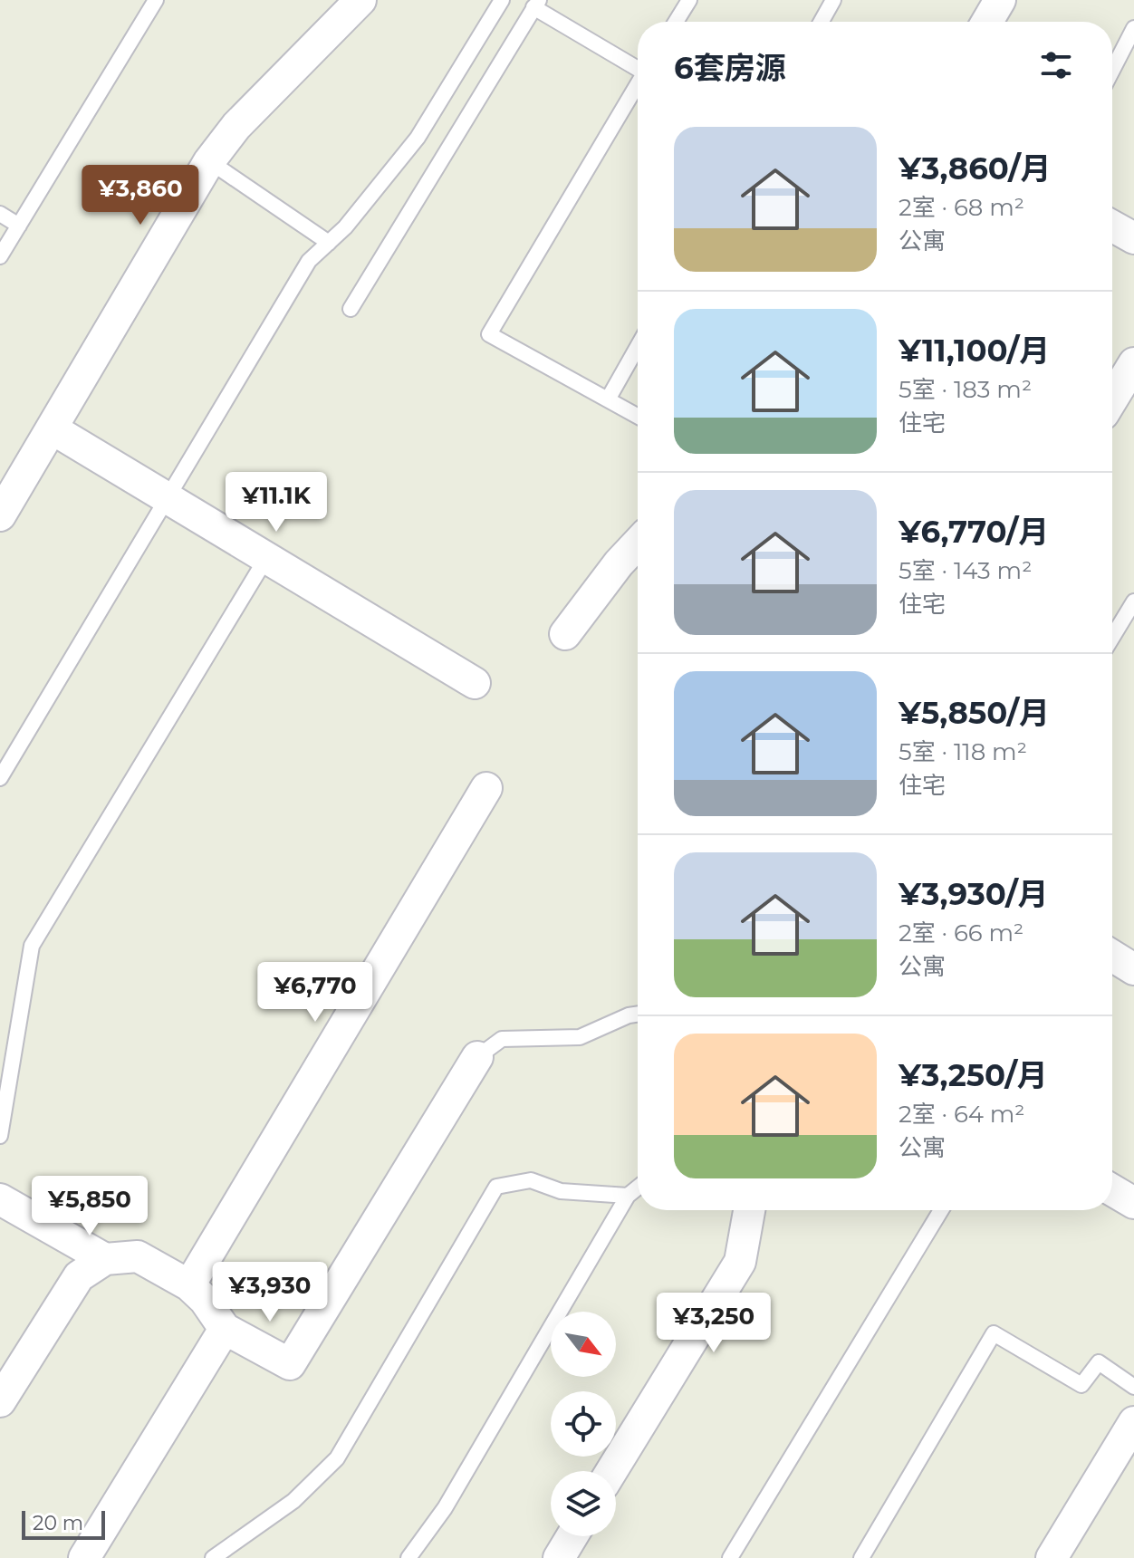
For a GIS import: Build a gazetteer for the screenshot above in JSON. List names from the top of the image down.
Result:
{
  "scale_bar": "20 m",
  "north": "bottom right",
  "page": {
    "heading": "6套房源",
    "list": [
      {
        "name": "¥3,860/月",
        "note": "2室 · 68 m² · 公寓"
      },
      {
        "name": "¥11,100/月",
        "note": "5室 · 183 m² · 住宅"
      },
      {
        "name": "¥6,770/月",
        "note": "5室 · 143 m² · 住宅"
      },
      {
        "name": "¥5,850/月",
        "note": "5室 · 118 m² · 住宅"
      },
      {
        "name": "¥3,930/月",
        "note": "2室 · 66 m² · 公寓"
      },
      {
        "name": "¥3,250/月",
        "note": "2室 · 64 m² · 公寓"
      }
    ],
    "price": [
      "¥3,860",
      "¥11.1K",
      "¥6,770",
      "¥5,850",
      "¥3,930",
      "¥3,250"
    ],
    "scale": "20 m"
  }
}
